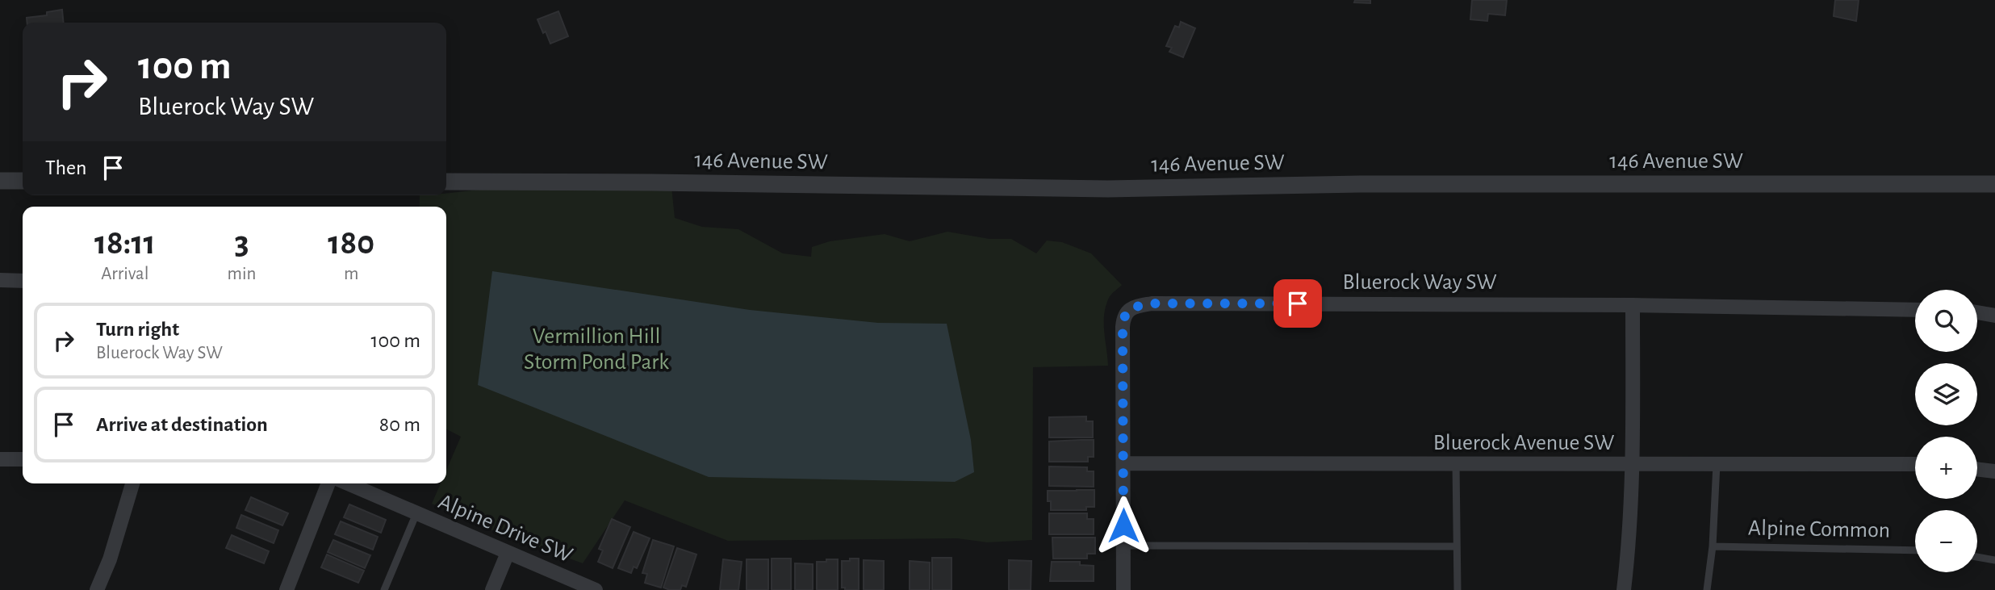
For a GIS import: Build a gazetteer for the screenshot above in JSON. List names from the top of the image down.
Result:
{
  "streets": {
    "street": [
      "146 Avenue SW",
      "Bluerock Way SW",
      "Bluerock Avenue SW",
      "Alpine Drive SW"
    ],
    "lane": ["Alpine Common"]
  },
  "crossings": [
    ["Bluerock Way SW", "Bluerock Avenue SW"]
  ],
  "parks": ["Vermillion Hill Storm Pond Park"],
  "page": {
    "turn": ["100 m", "Bluerock Way SW"],
    "then": "Then",
    "eta": [
      "18:11",
      "Arrival",
      "3",
      "min",
      "180",
      "m"
    ],
    "map_buttons": ["+", "−"],
    "list": [
      {
        "name": "Turn right",
        "note": "Bluerock Way SW",
        "value": "100 m"
      },
      {
        "name": "Arrive at destination",
        "value": "80 m"
      }
    ]
  }
}
